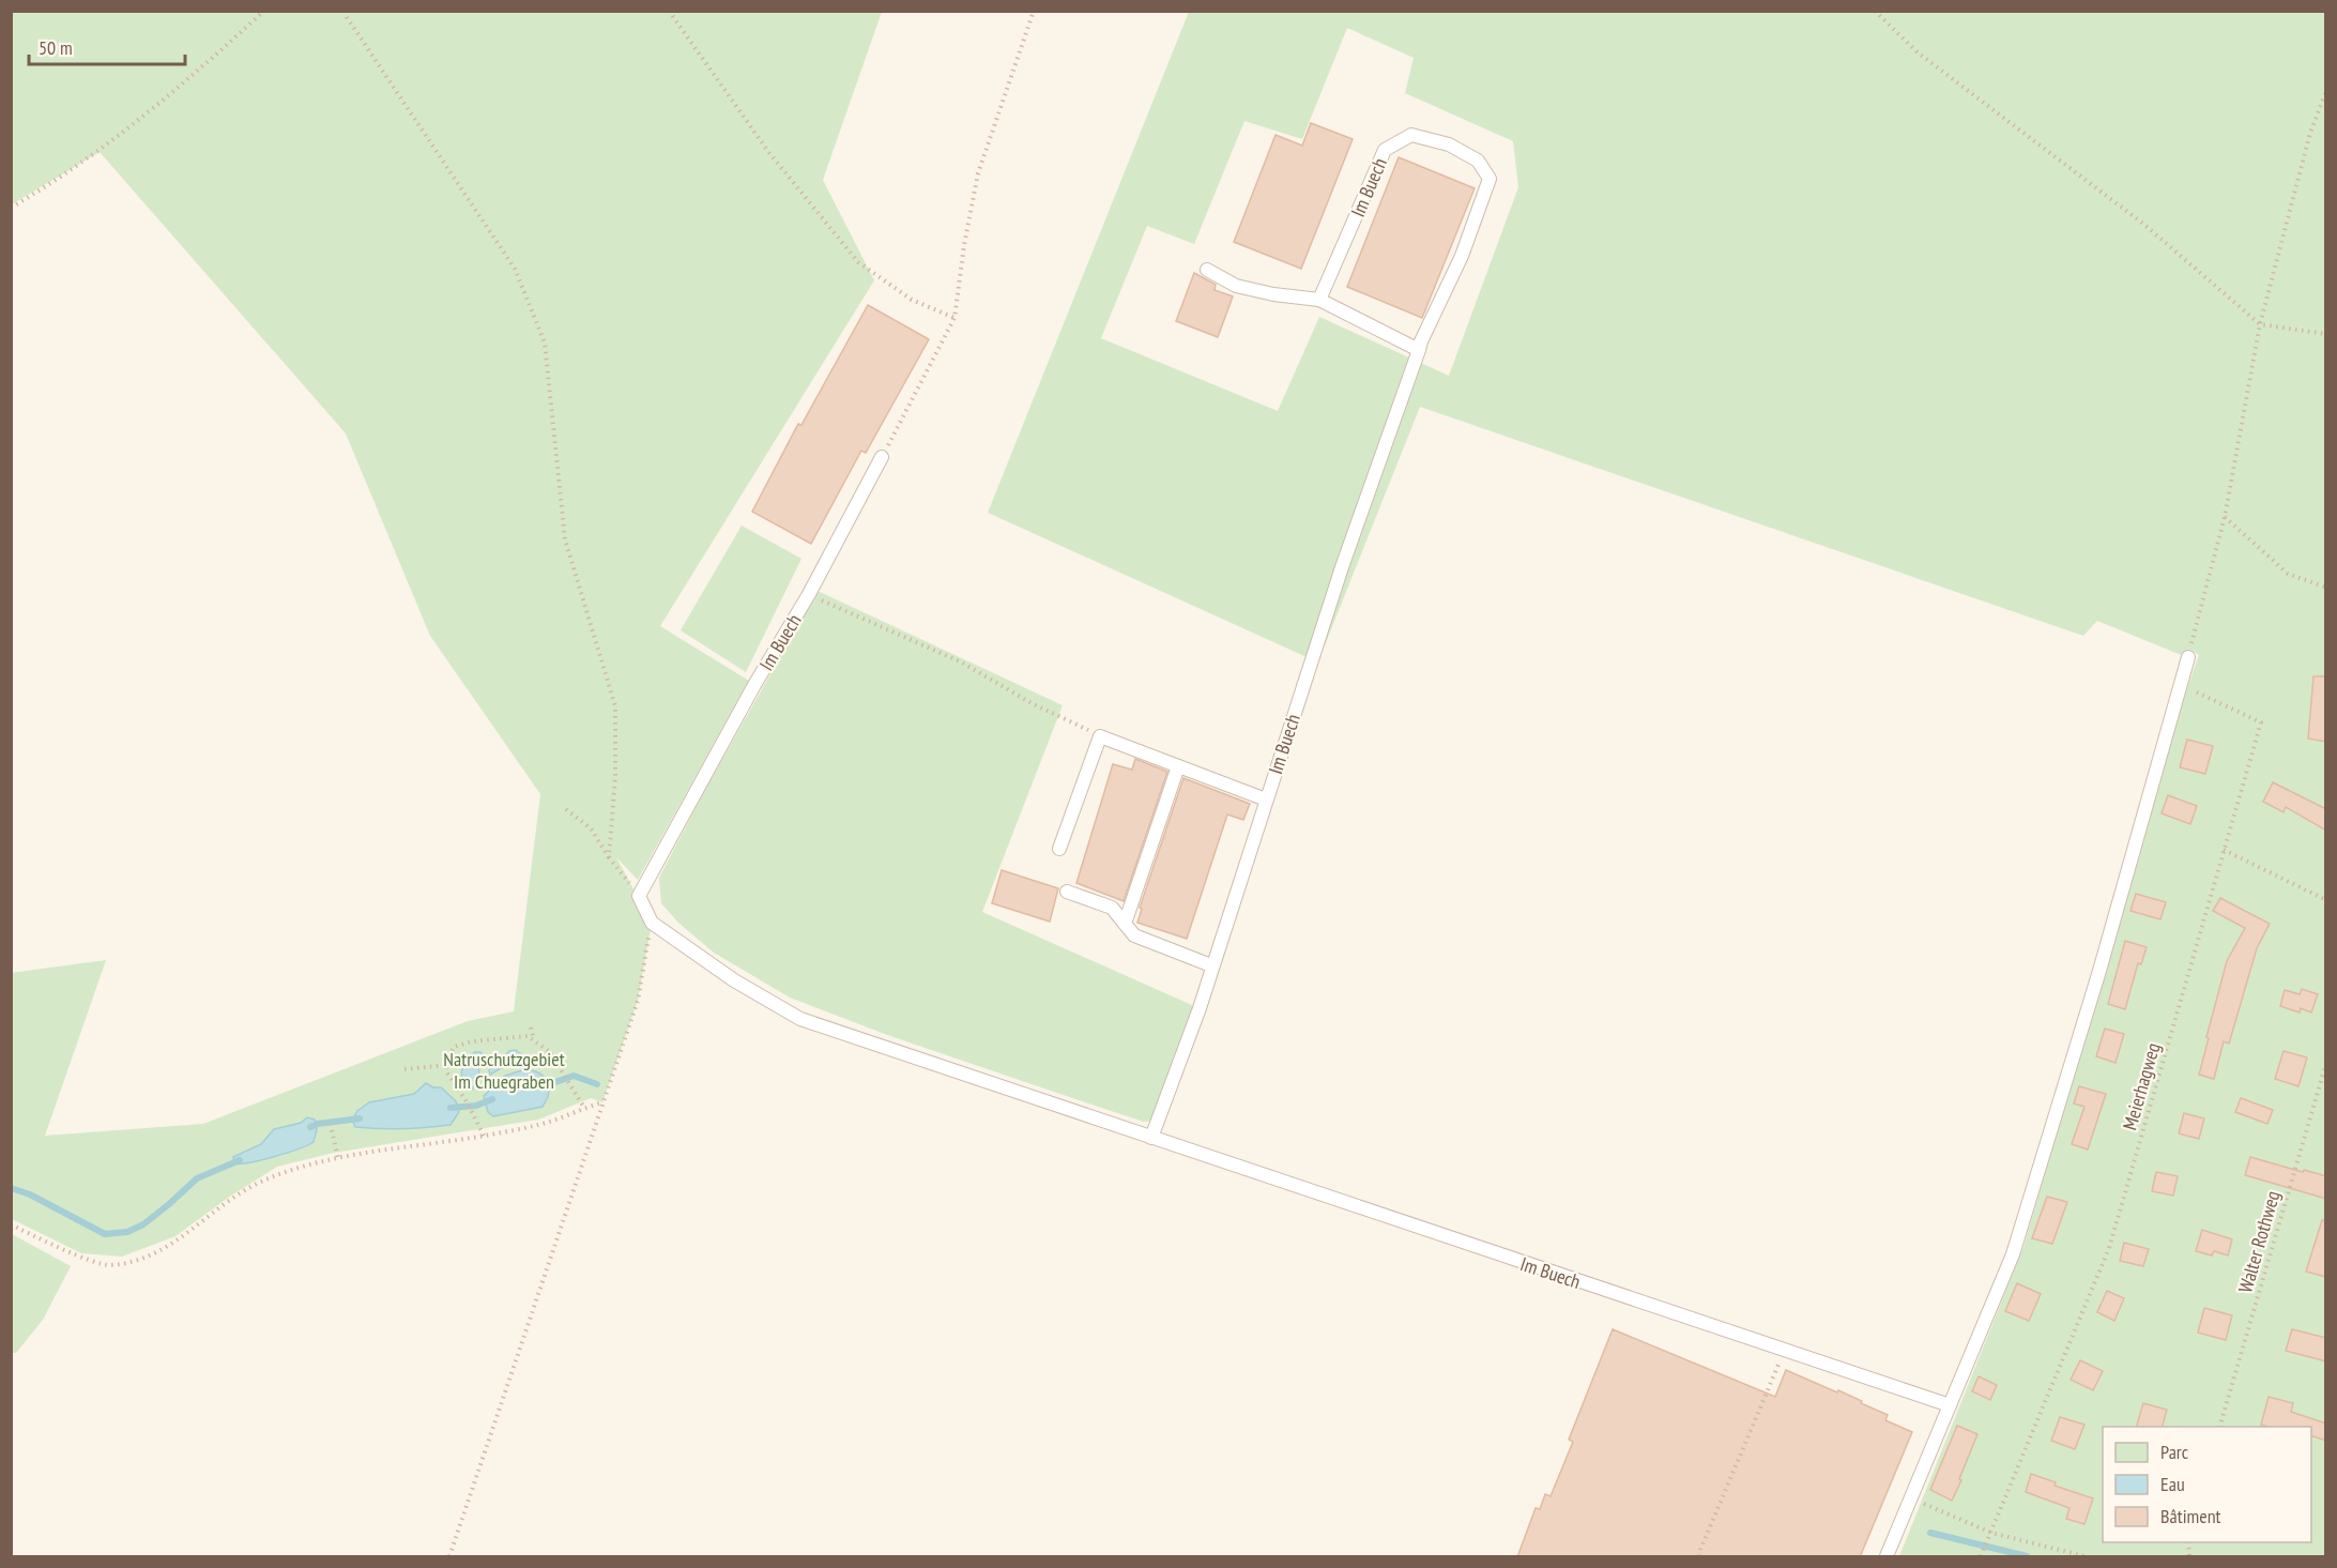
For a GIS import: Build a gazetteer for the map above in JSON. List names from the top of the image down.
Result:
{
  "streets": {
    "lane": ["Im Buech"],
    "path": ["Meierhagweg", "Walter Rothweg"]
  },
  "parks": ["Natruschutzgebiet Im Chuegraben"],
  "legend": ["Parc", "Eau", "Bâtiment"],
  "scale_bar": "50 m"
}
